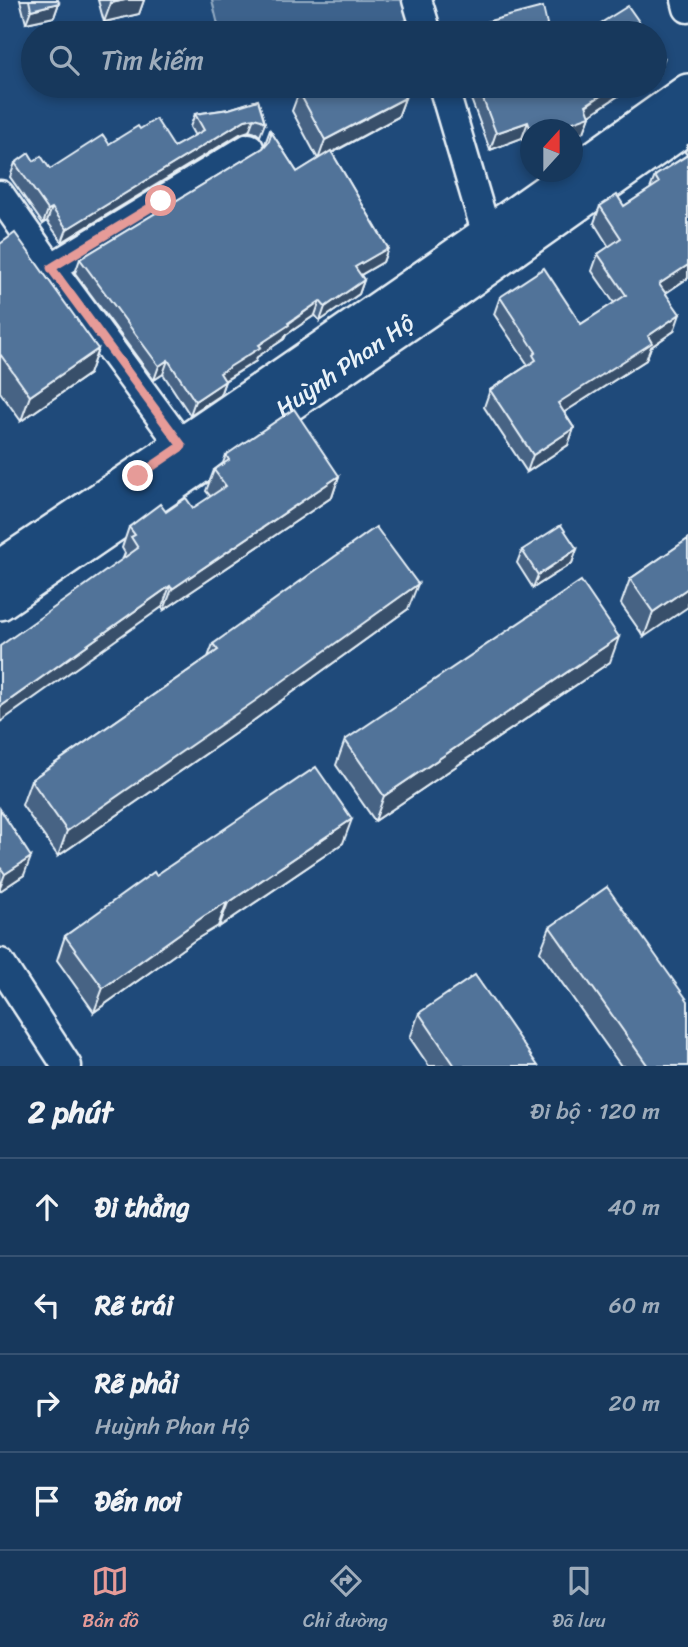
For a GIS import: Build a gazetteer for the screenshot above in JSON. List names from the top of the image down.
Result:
{
  "streets": {
    "street": ["Huỳnh Phan Hộ"]
  },
  "north": "top",
  "page": {
    "search": "Tìm kiếm",
    "heading": ["2 phút", "Đi bộ · 120 m"],
    "list": [
      ["Đi thẳng", "40 m"],
      ["Rẽ trái", "60 m"],
      ["Rẽ phải", "Huỳnh Phan Hộ", "20 m"],
      "Đến nơi"
    ],
    "nav": ["Bản đồ", "Chỉ đường", "Đã lưu"]
  }
}
